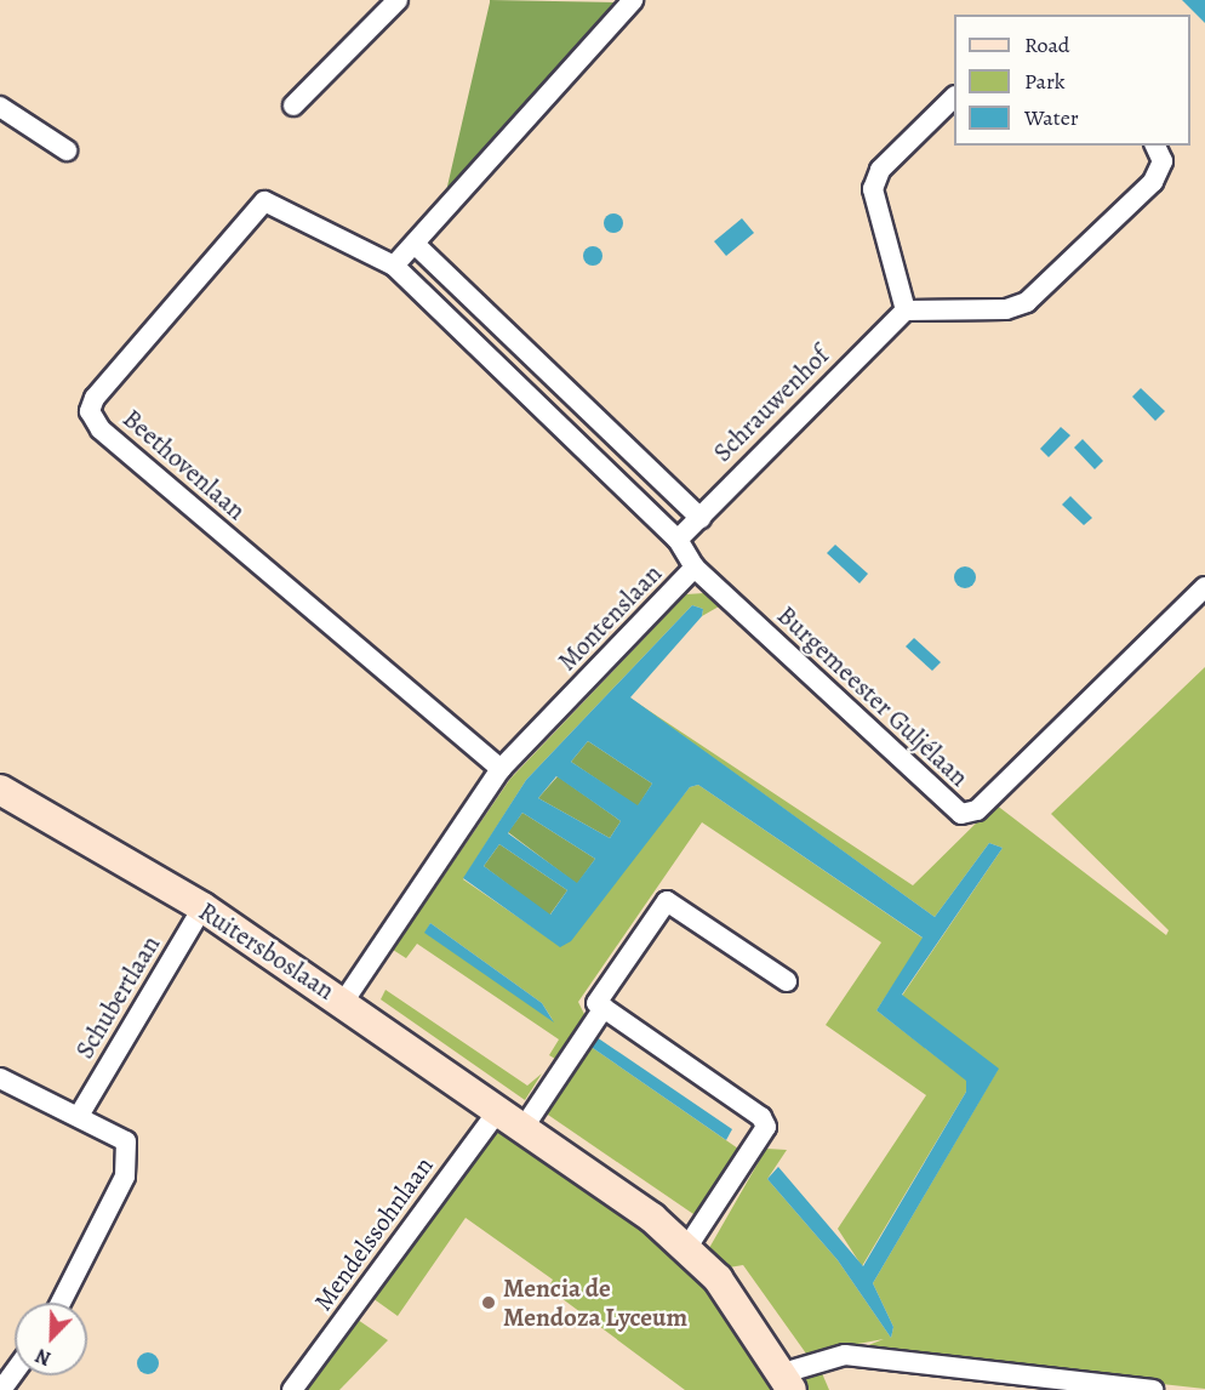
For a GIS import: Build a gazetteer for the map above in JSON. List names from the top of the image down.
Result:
{
  "streets": {
    "street": [
      "Schrauwenhof",
      "Beethovenlaan",
      "Montenslaan",
      "Burgemeester Guljélaan",
      "Ruitersboslaan",
      "Schubertlaan",
      "Mendelssohnlaan"
    ]
  },
  "crossings": [
    ["Schrauwenhof", "Montenslaan"],
    ["Beethovenlaan", "Montenslaan"],
    ["Montenslaan", "Burgemeester Guljélaan"],
    ["Montenslaan", "Ruitersboslaan"],
    ["Ruitersboslaan", "Schubertlaan"],
    ["Ruitersboslaan", "Mendelssohnlaan"]
  ],
  "places": ["Mencia de Mendoza Lyceum"],
  "legend": ["Road", "Park", "Water"],
  "north": "bottom left"
}
